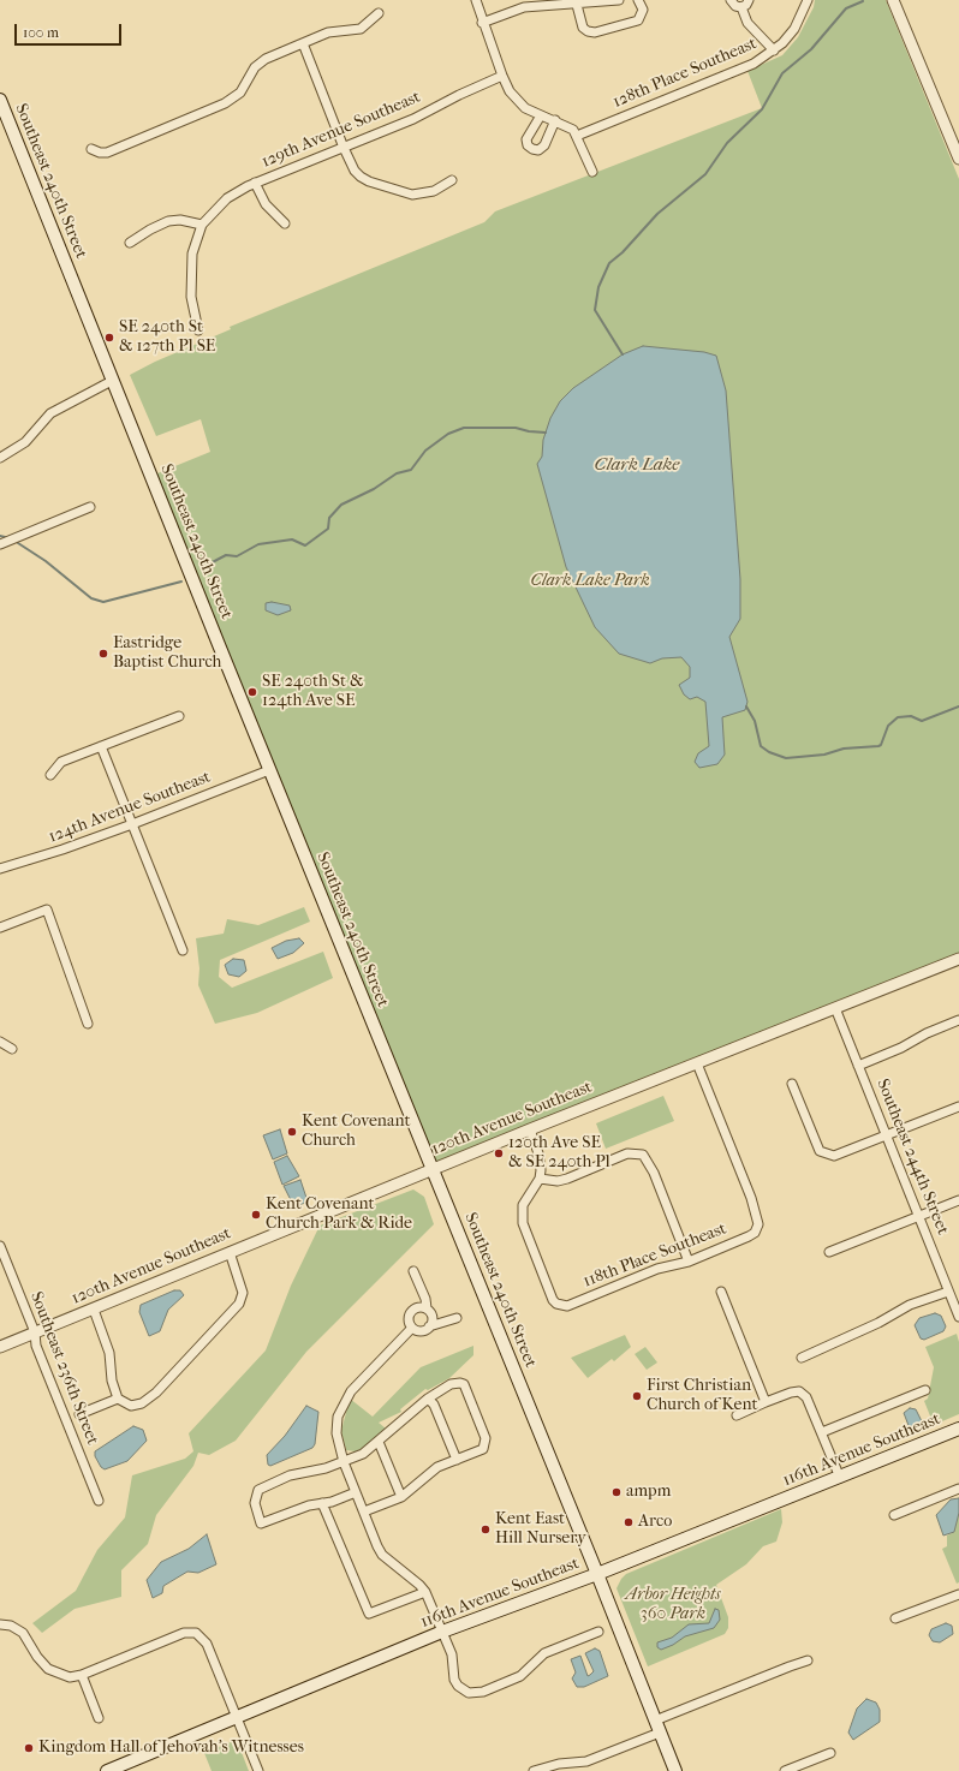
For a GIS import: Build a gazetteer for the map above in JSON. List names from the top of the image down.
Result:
{
  "streets": {
    "main road": ["Southeast 240th Street", "116th Avenue Southeast"],
    "street": [
      "128th Place Southeast",
      "129th Avenue Southeast",
      "124th Avenue Southeast",
      "120th Avenue Southeast",
      "Southeast 244th Street",
      "118th Place Southeast",
      "Southeast 236th Street"
    ]
  },
  "crossings": [
    ["Southeast 240th Street", "124th Avenue Southeast"],
    ["Southeast 240th Street", "120th Avenue Southeast"],
    ["Southeast 240th Street", "116th Avenue Southeast"],
    ["120th Avenue Southeast", "Southeast 244th Street"],
    ["120th Avenue Southeast", "118th Place Southeast"],
    ["120th Avenue Southeast", "Southeast 236th Street"]
  ],
  "water": ["Clark Lake"],
  "parks": ["Clark Lake Park", "Arbor Heights 360 Park"],
  "places": [
    "SE 240th St & 127th Pl SE",
    "Eastridge Baptist Church",
    "SE 240th St & 124th Ave SE",
    "Kent Covenant Church",
    "120th Ave SE & SE 240th Pl",
    "Kent Covenant Church Park & Ride",
    "First Christian Church of Kent",
    "ampm",
    "Arco",
    "Kent East Hill Nursery",
    "Kingdom Hall of Jehovah's Witnesses"
  ],
  "scale_bar": "100 m"
}
